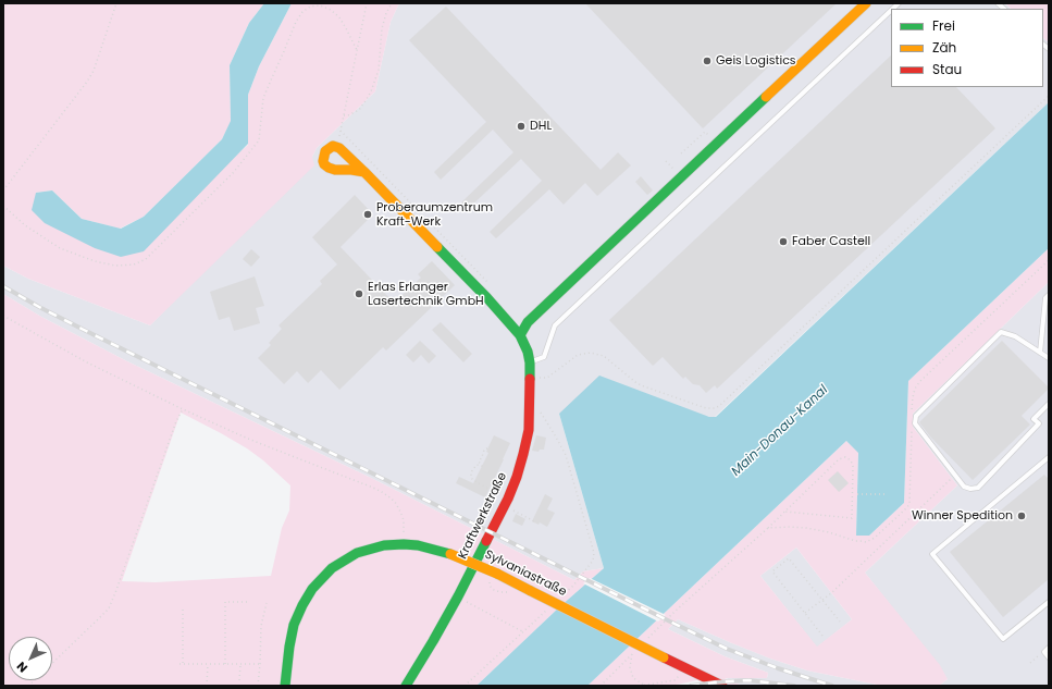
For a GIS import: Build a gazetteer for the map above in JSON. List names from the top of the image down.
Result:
{
  "streets": {
    "street": ["Kraftwerkstraße", "Sylvaniastraße"]
  },
  "water": ["Main-Donau-Kanal"],
  "places": [
    "Geis Logistics",
    "DHL",
    "Proberaumzentrum Kraft-Werk",
    "Faber Castell",
    "Erlas Erlanger Lasertechnik GmbH",
    "Winner Spedition"
  ],
  "legend": ["Frei", "Zäh", "Stau"],
  "north": "bottom left"
}
